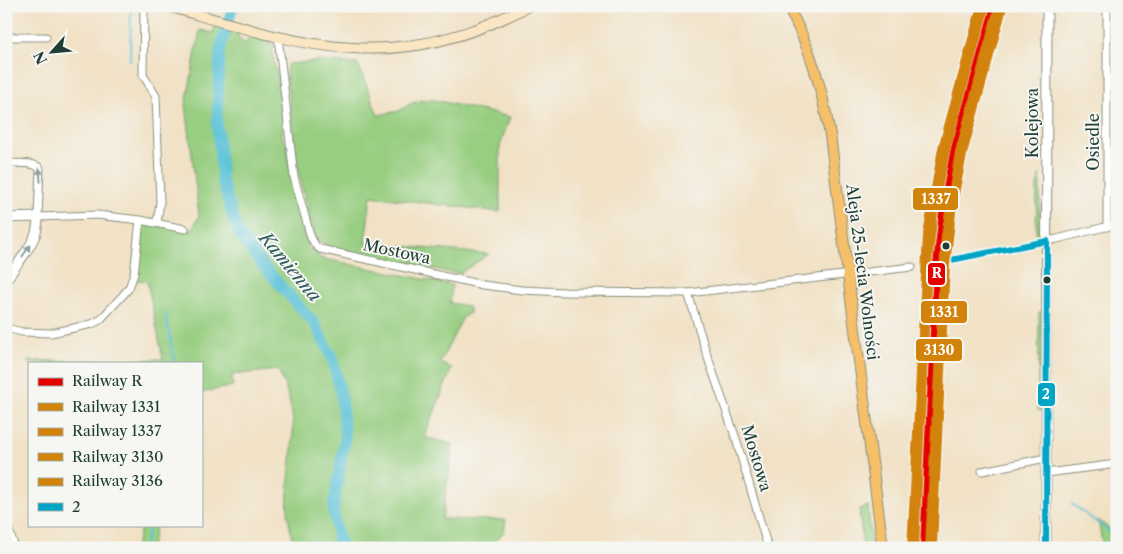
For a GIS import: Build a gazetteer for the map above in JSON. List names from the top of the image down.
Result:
{
  "streets": {
    "main road": ["Aleja 25-lecia Wolności"],
    "street": ["Kolejowa", "Osiedle", "Mostowa"]
  },
  "crossings": [
    ["Mostowa", "Aleja 25-lecia Wolności"]
  ],
  "water": ["Kamienna"],
  "lines": [
    "rail line R",
    "rail line 1337",
    "rail line 3136",
    "rail line 1331",
    "rail line 3130",
    "transit line 2"
  ],
  "legend": [
    "Railway R",
    "Railway 1331",
    "Railway 1337",
    "Railway 3130",
    "Railway 3136",
    "2"
  ],
  "north": "bottom left"
}
